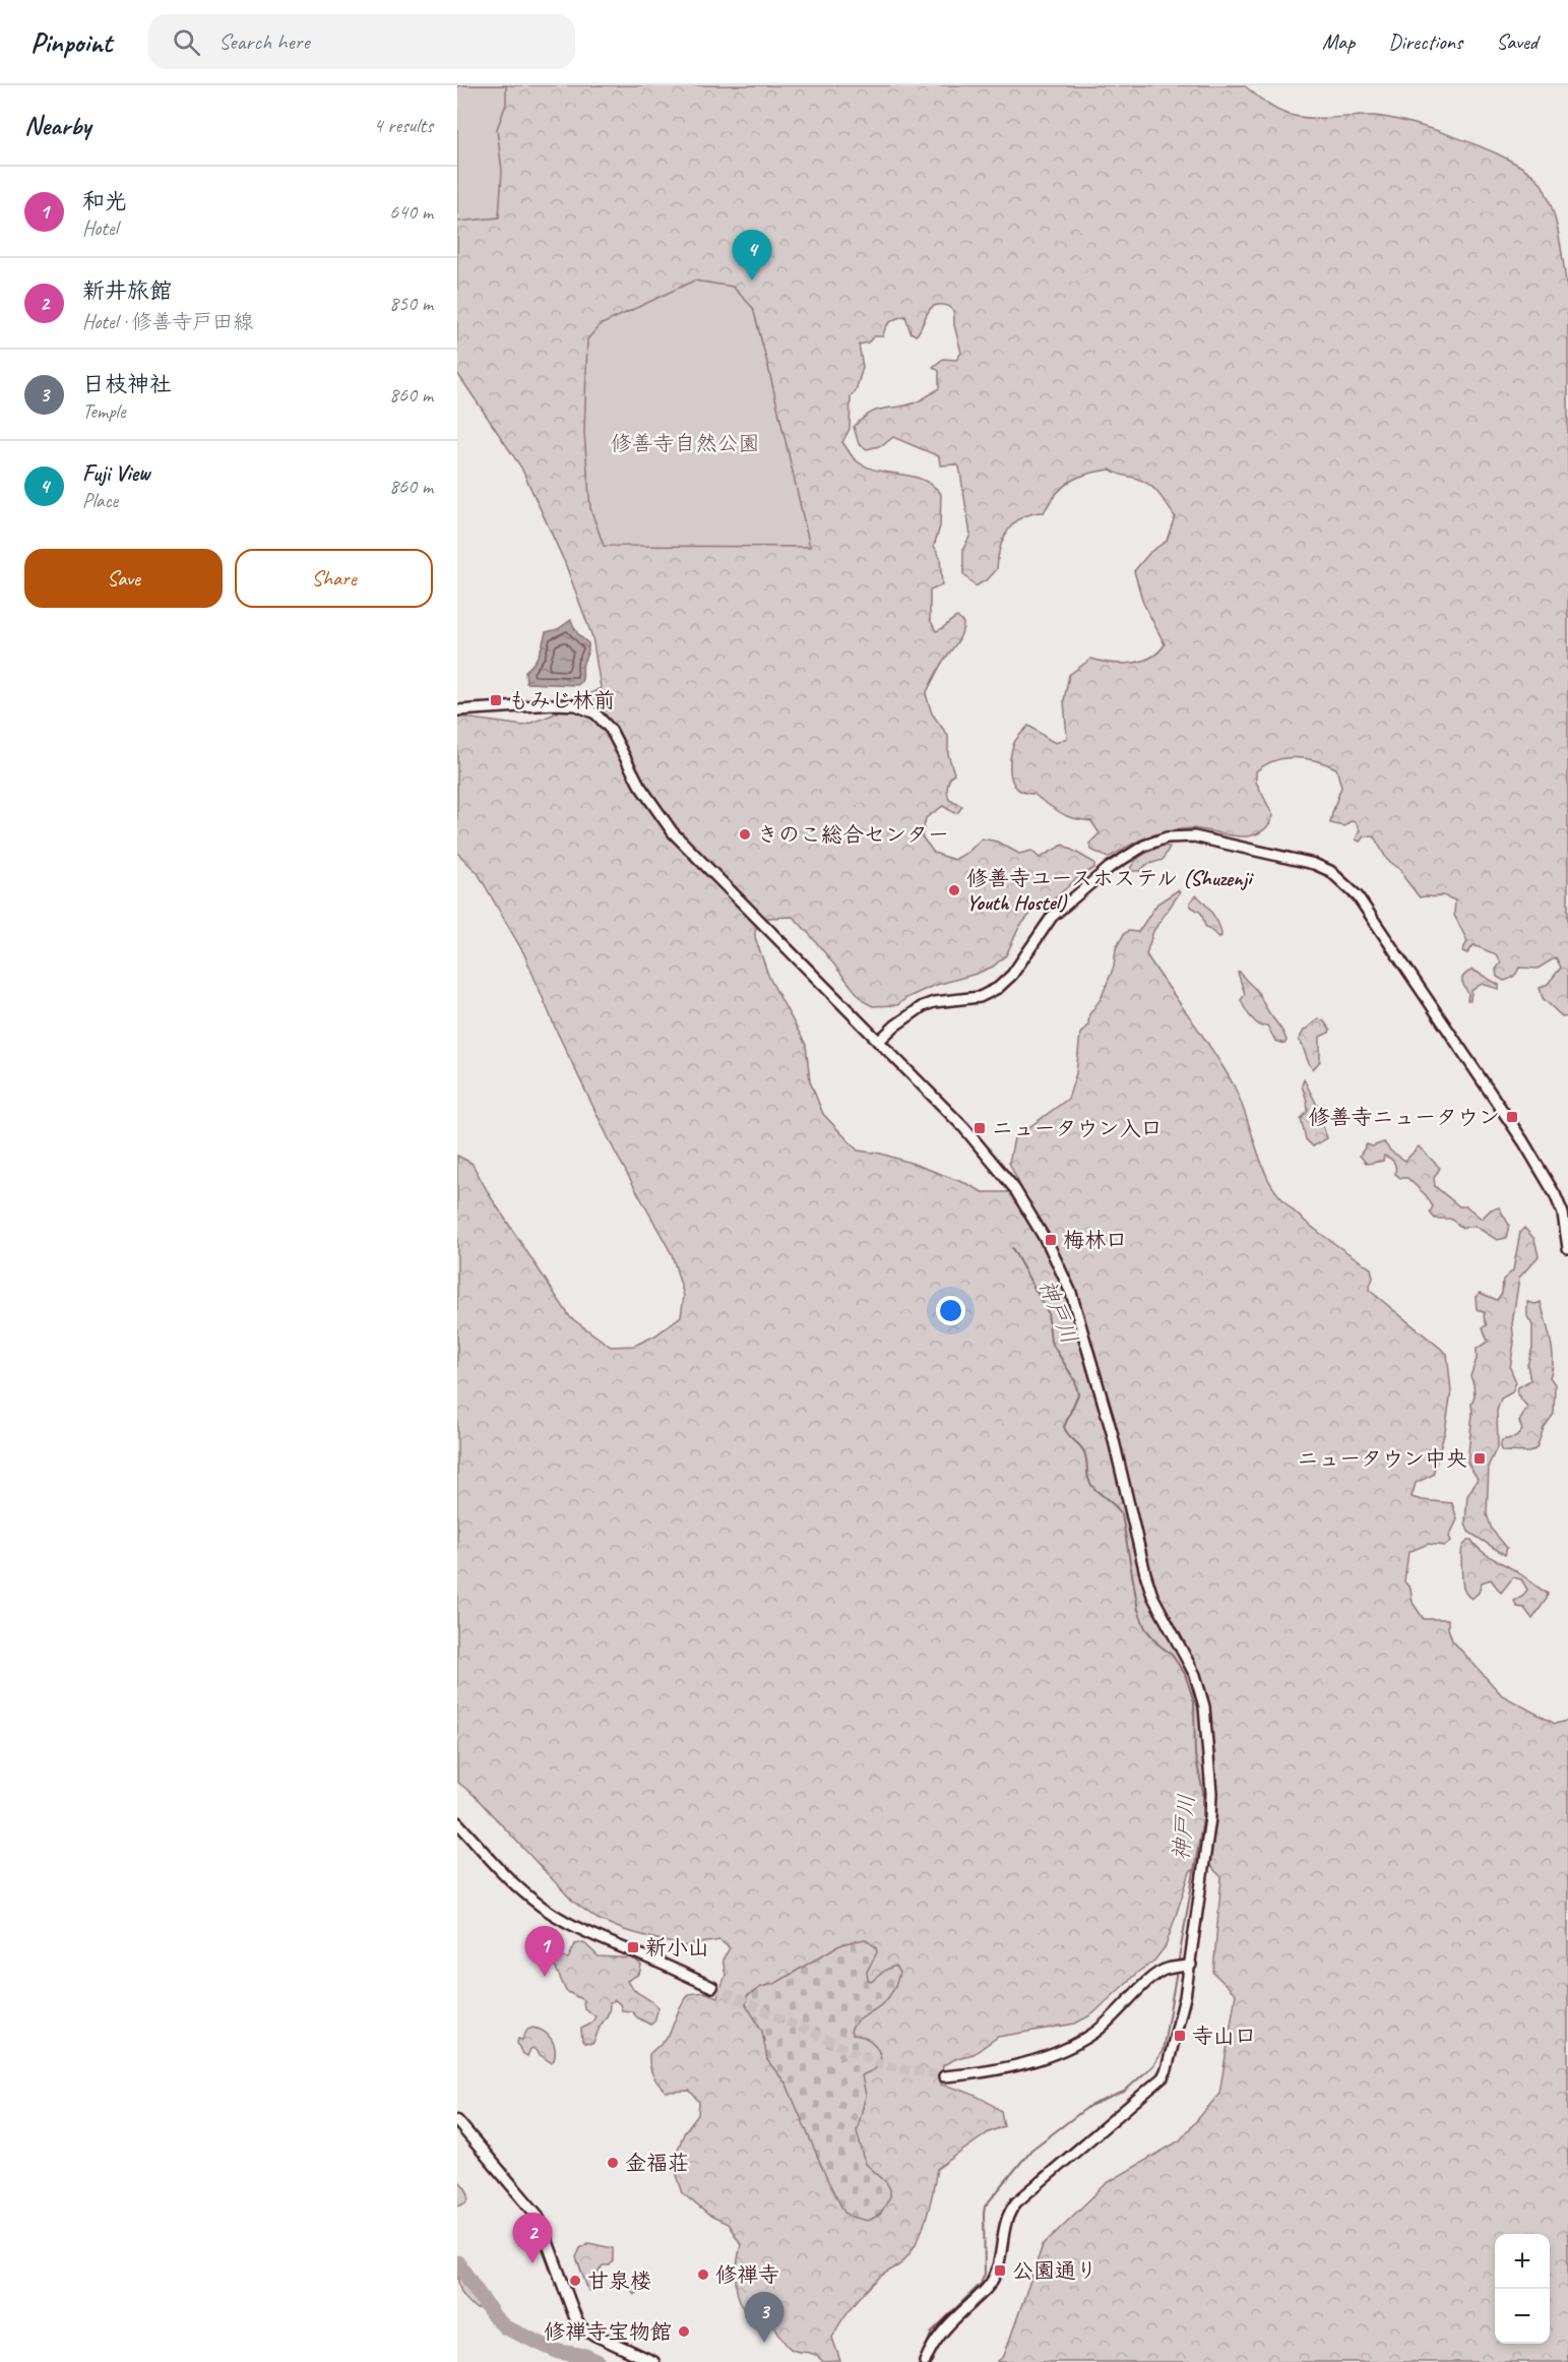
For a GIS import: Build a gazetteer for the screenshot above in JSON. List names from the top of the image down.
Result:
{
  "water": ["神戸川"],
  "parks": ["修善寺自然公園"],
  "places": {
    "transit": [
      "もみじ林前",
      "修善寺ニュータウン",
      "ニュータウン入口",
      "梅林口",
      "ニュータウン中央",
      "新小山",
      "寺山口",
      "公園通り"
    ],
    "other": [
      "きのこ総合センター",
      "修善寺ユースホステル (Shuzenji Youth Hostel)",
      "金福荘",
      "修禅寺",
      "甘泉楼",
      "修禅寺宝物館"
    ]
  },
  "page": {
    "header": "Pinpoint",
    "search": "Search here",
    "nav": ["Map", "Directions", "Saved"],
    "heading": ["Nearby", "4 results"],
    "list": [
      {
        "mark": "1",
        "name": "和光",
        "note": "Hotel",
        "value": "640 m"
      },
      {
        "mark": "2",
        "name": "新井旅館",
        "note": "Hotel · 修善寺戸田線",
        "value": "850 m"
      },
      {
        "mark": "3",
        "name": "日枝神社",
        "note": "Temple",
        "value": "860 m"
      },
      {
        "mark": "4",
        "name": "Fuji View",
        "note": "Place",
        "value": "860 m"
      }
    ],
    "pins": [
      "4",
      "1",
      "2",
      "3"
    ],
    "buttons": ["Save", "Share"],
    "map_buttons": ["+", "−"]
  }
}
